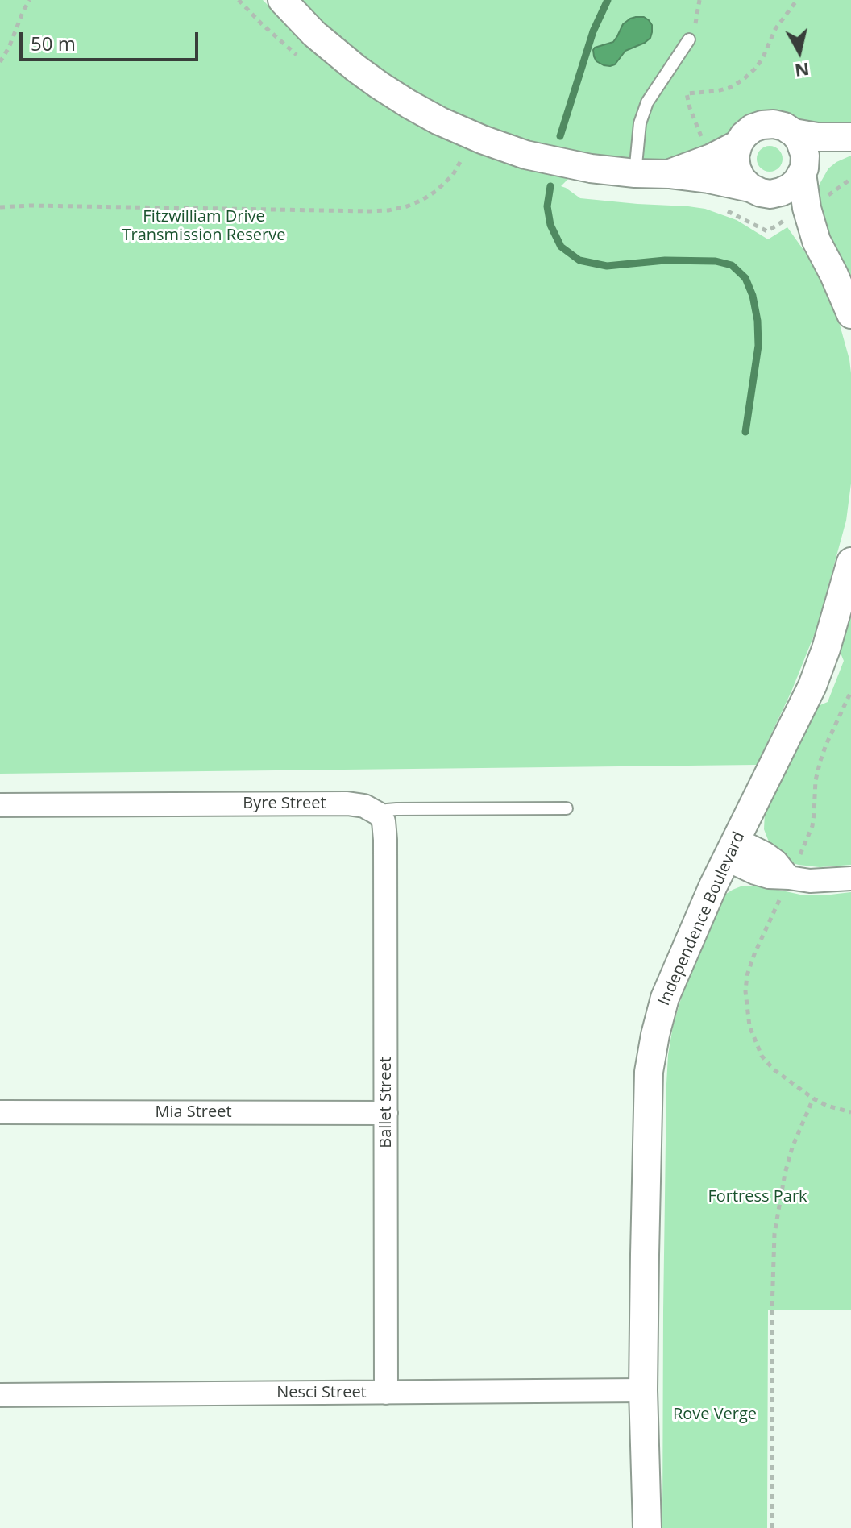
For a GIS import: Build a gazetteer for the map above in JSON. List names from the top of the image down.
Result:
{
  "streets": {
    "street": [
      "Byre Street",
      "Independence Boulevard",
      "Ballet Street",
      "Mia Street",
      "Nesci Street"
    ]
  },
  "crossings": [
    ["Byre Street", "Ballet Street"],
    ["Independence Boulevard", "Nesci Street"],
    ["Ballet Street", "Mia Street"],
    ["Ballet Street", "Nesci Street"]
  ],
  "parks": ["Fitzwilliam Drive Transmission Reserve", "Fortress Park", "Rove Verge"],
  "scale_bar": "50 m",
  "north": "bottom"
}
